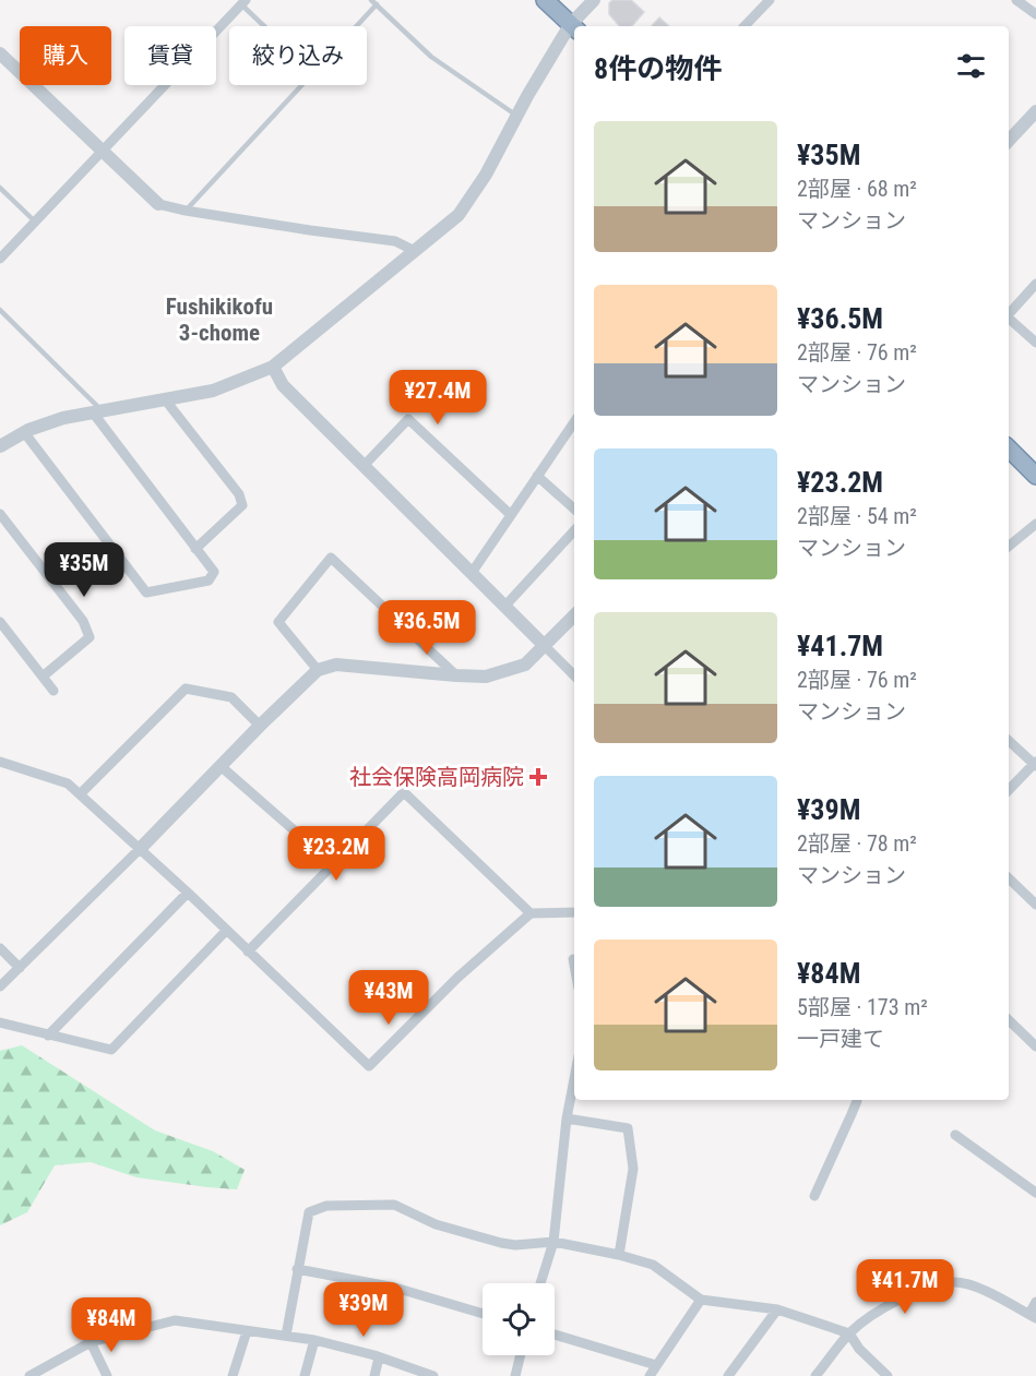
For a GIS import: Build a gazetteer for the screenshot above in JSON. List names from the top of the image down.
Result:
{
  "districts": ["Fushikikofu 3-chome"],
  "places": {
    "health": ["社会保険高岡病院"]
  },
  "page": {
    "chip": ["購入", "賃貸", "絞り込み"],
    "heading": "8件の物件",
    "list": [
      {
        "name": "¥35M",
        "note": "2部屋 · 68 m² · マンション"
      },
      {
        "name": "¥36.5M",
        "note": "2部屋 · 76 m² · マンション"
      },
      {
        "name": "¥23.2M",
        "note": "2部屋 · 54 m² · マンション"
      },
      {
        "name": "¥41.7M",
        "note": "2部屋 · 76 m² · マンション"
      },
      {
        "name": "¥39M",
        "note": "2部屋 · 78 m² · マンション"
      },
      {
        "name": "¥84M",
        "note": "5部屋 · 173 m² · 一戸建て"
      }
    ],
    "price": [
      "¥27.4M",
      "¥35M",
      "¥36.5M",
      "¥23.2M",
      "¥43M",
      "¥41.7M",
      "¥39M",
      "¥84M"
    ]
  }
}
